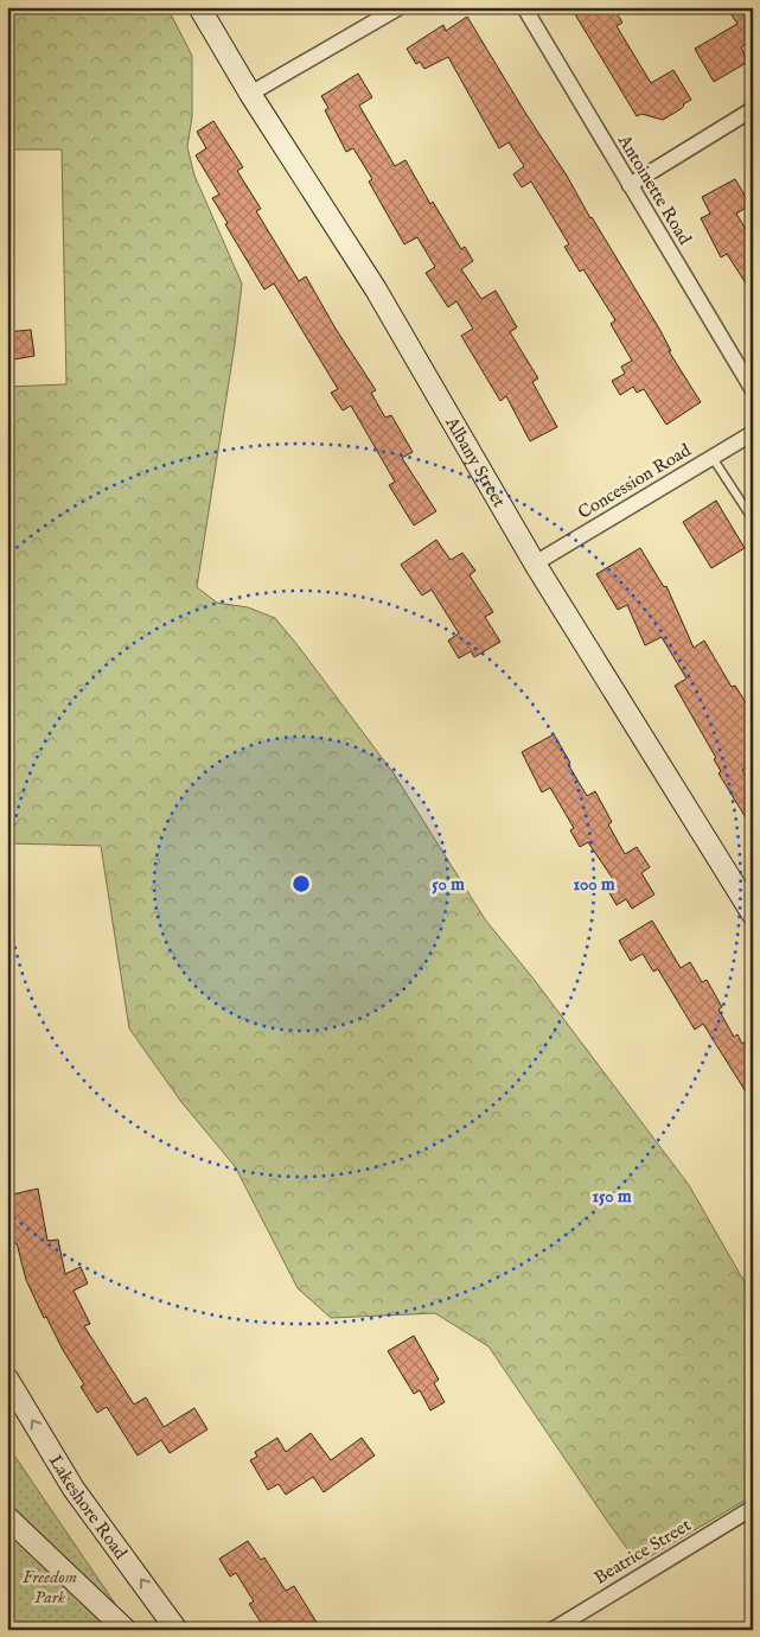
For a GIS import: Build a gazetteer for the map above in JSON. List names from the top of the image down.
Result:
{
  "streets": {
    "street": [
      "Antoinette Road",
      "Albany Street",
      "Concession Road",
      "Lakeshore Road",
      "Beatrice Street"
    ]
  },
  "crossings": [
    ["Albany Street", "Concession Road"]
  ],
  "parks": ["Freedom Park"],
  "rings": ["50 m", "100 m", "150 m"]
}
